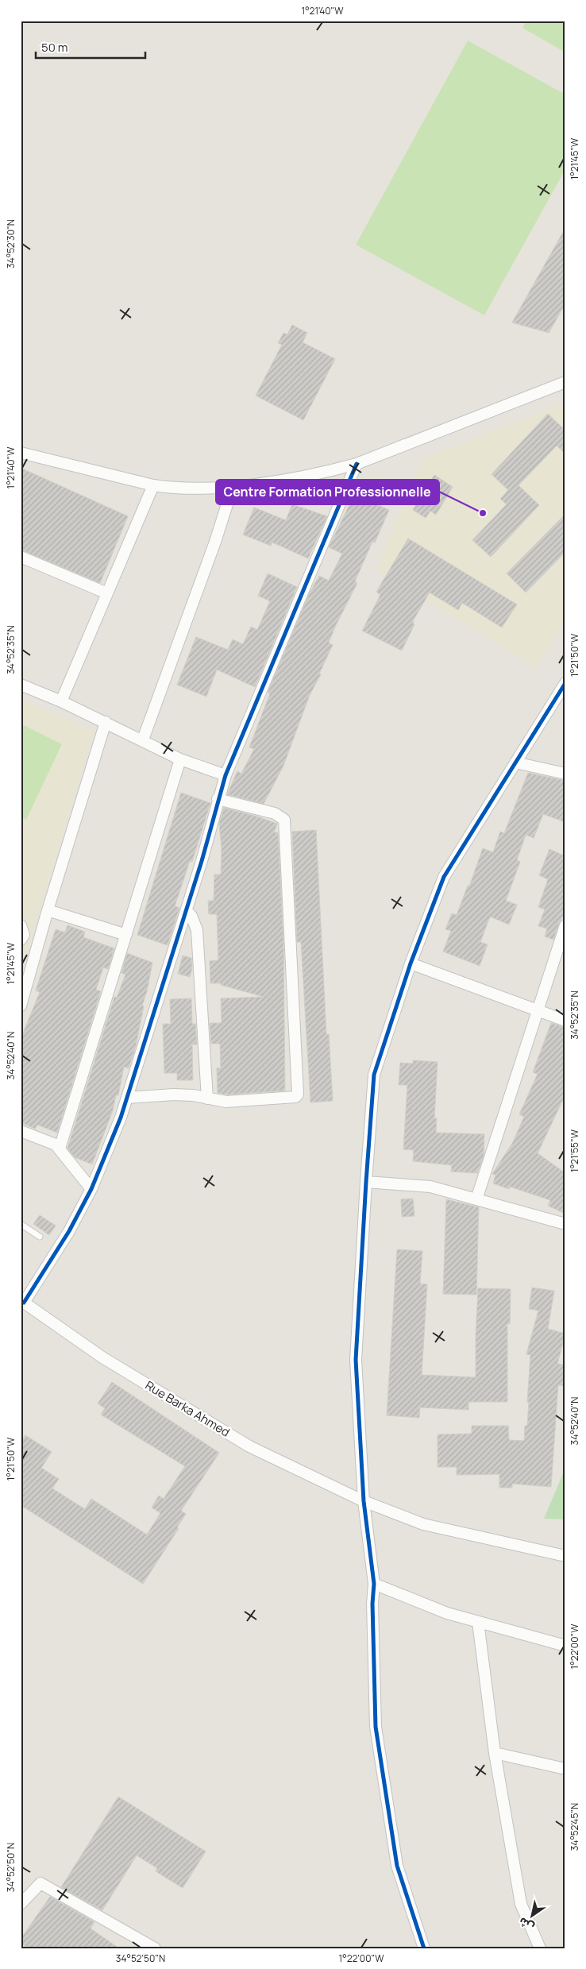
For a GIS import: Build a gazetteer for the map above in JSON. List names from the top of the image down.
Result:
{
  "streets": {
    "street": ["Rue Barka Ahmed"]
  },
  "places": ["Centre Formation Professionnelle"],
  "scale_bar": "50 m",
  "north": "bottom left",
  "coordinates": [
    "1°21'40\"W",
    "1°21'45\"W",
    "34°52'30\"N",
    "34°52'35\"N",
    "1°21'50\"W",
    "34°52'40\"N",
    "1°21'55\"W",
    "1°22'00\"W",
    "34°52'45\"N",
    "34°52'50\"N"
  ]
}
